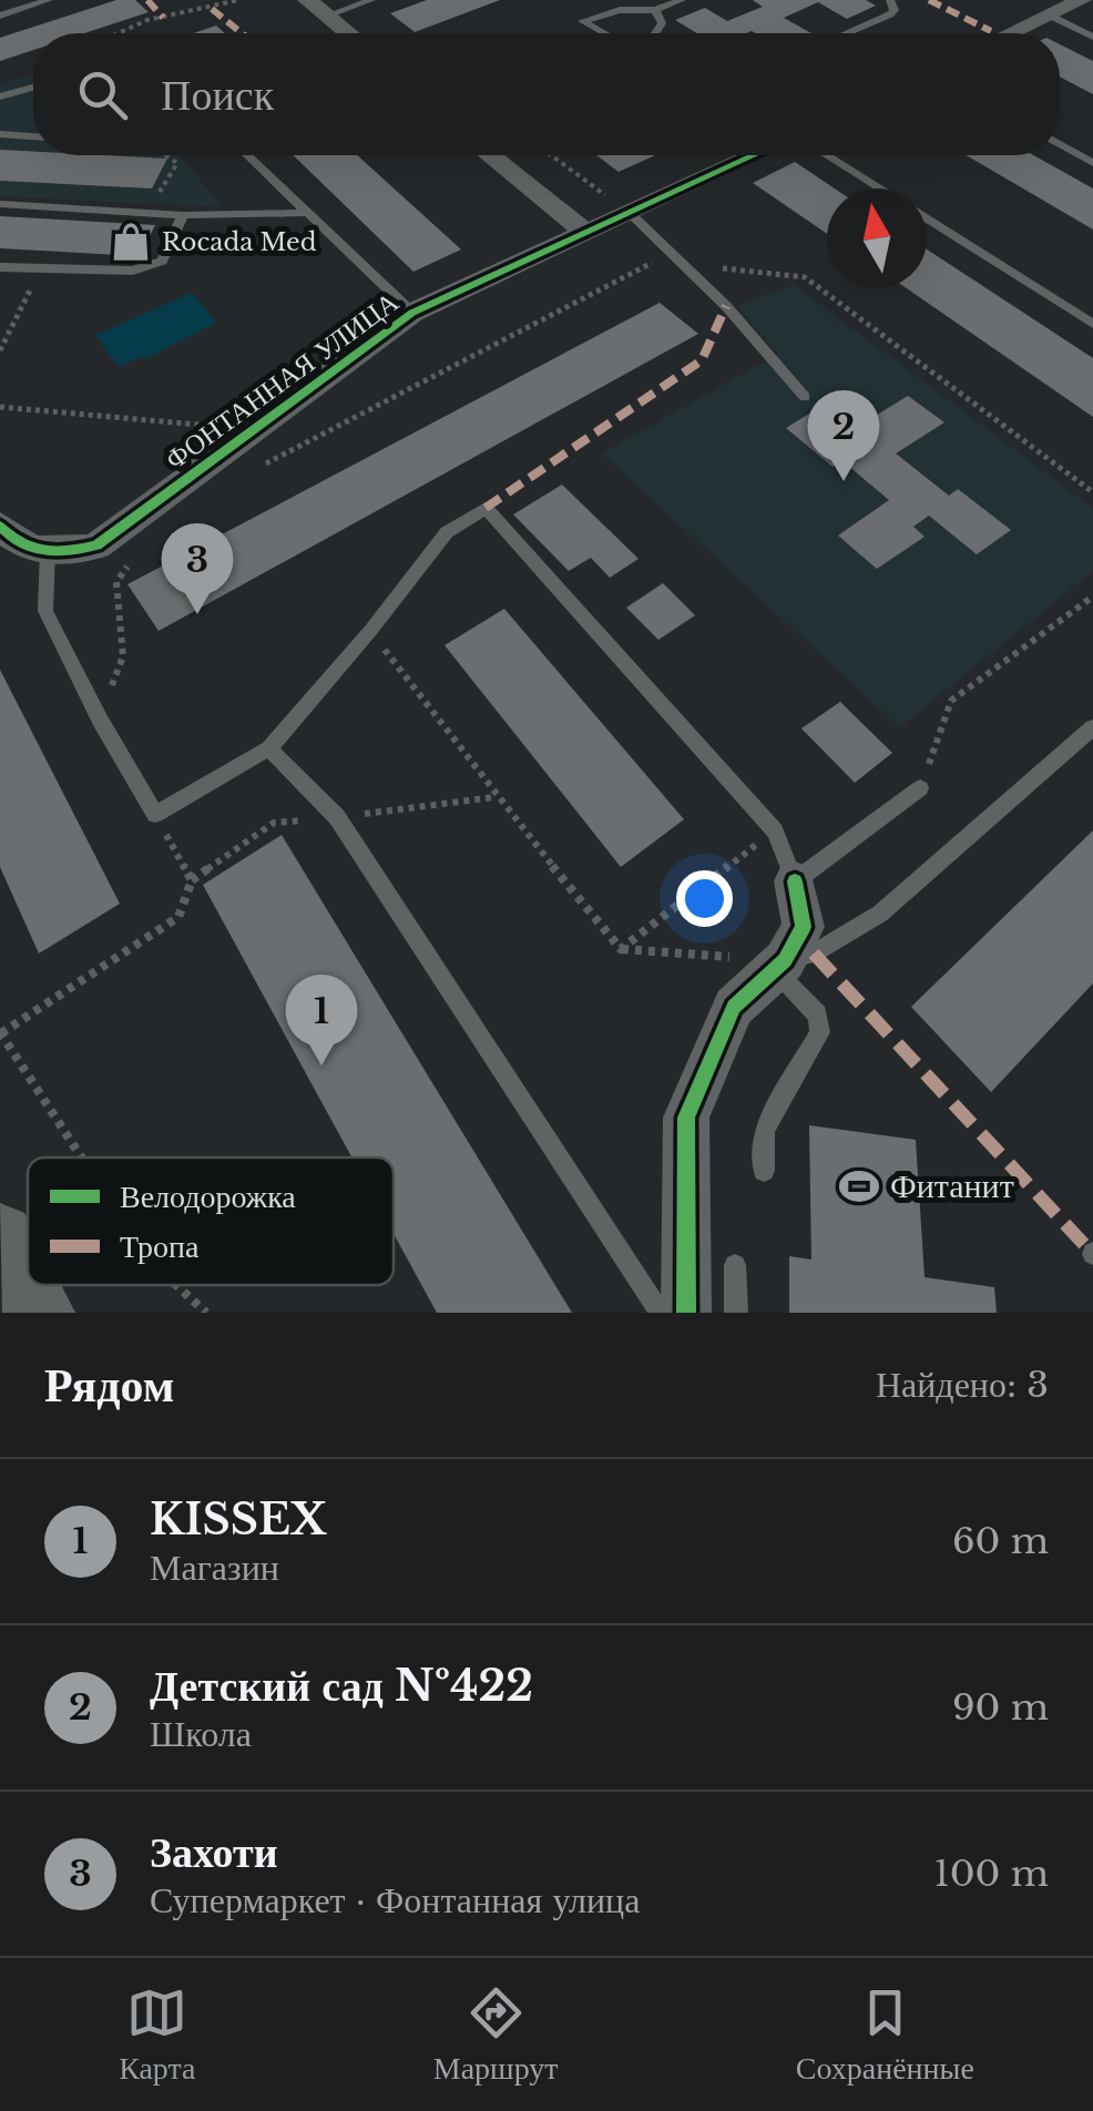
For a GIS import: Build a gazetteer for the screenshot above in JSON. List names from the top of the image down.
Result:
{
  "streets": {
    "street": ["ФОНТАННАЯ УЛИЦА"]
  },
  "places": {
    "shop": ["Rocada Med"],
    "sports": ["Фитанит"]
  },
  "legend": ["Велодорожка", "Тропа"],
  "north": "top",
  "page": {
    "search": "Поиск",
    "pins": ["2", "3", "1"],
    "heading": ["Рядом", "Найдено: 3"],
    "list": [
      {
        "mark": "1",
        "name": "KISSEX",
        "note": "Магазин",
        "value": "60 m"
      },
      {
        "mark": "2",
        "name": "Детский сад №422",
        "note": "Школа",
        "value": "90 m"
      },
      {
        "mark": "3",
        "name": "Захоти",
        "note": "Супермаркет · Фонтанная улица",
        "value": "100 m"
      }
    ],
    "nav": ["Карта", "Маршрут", "Сохранённые"]
  }
}
